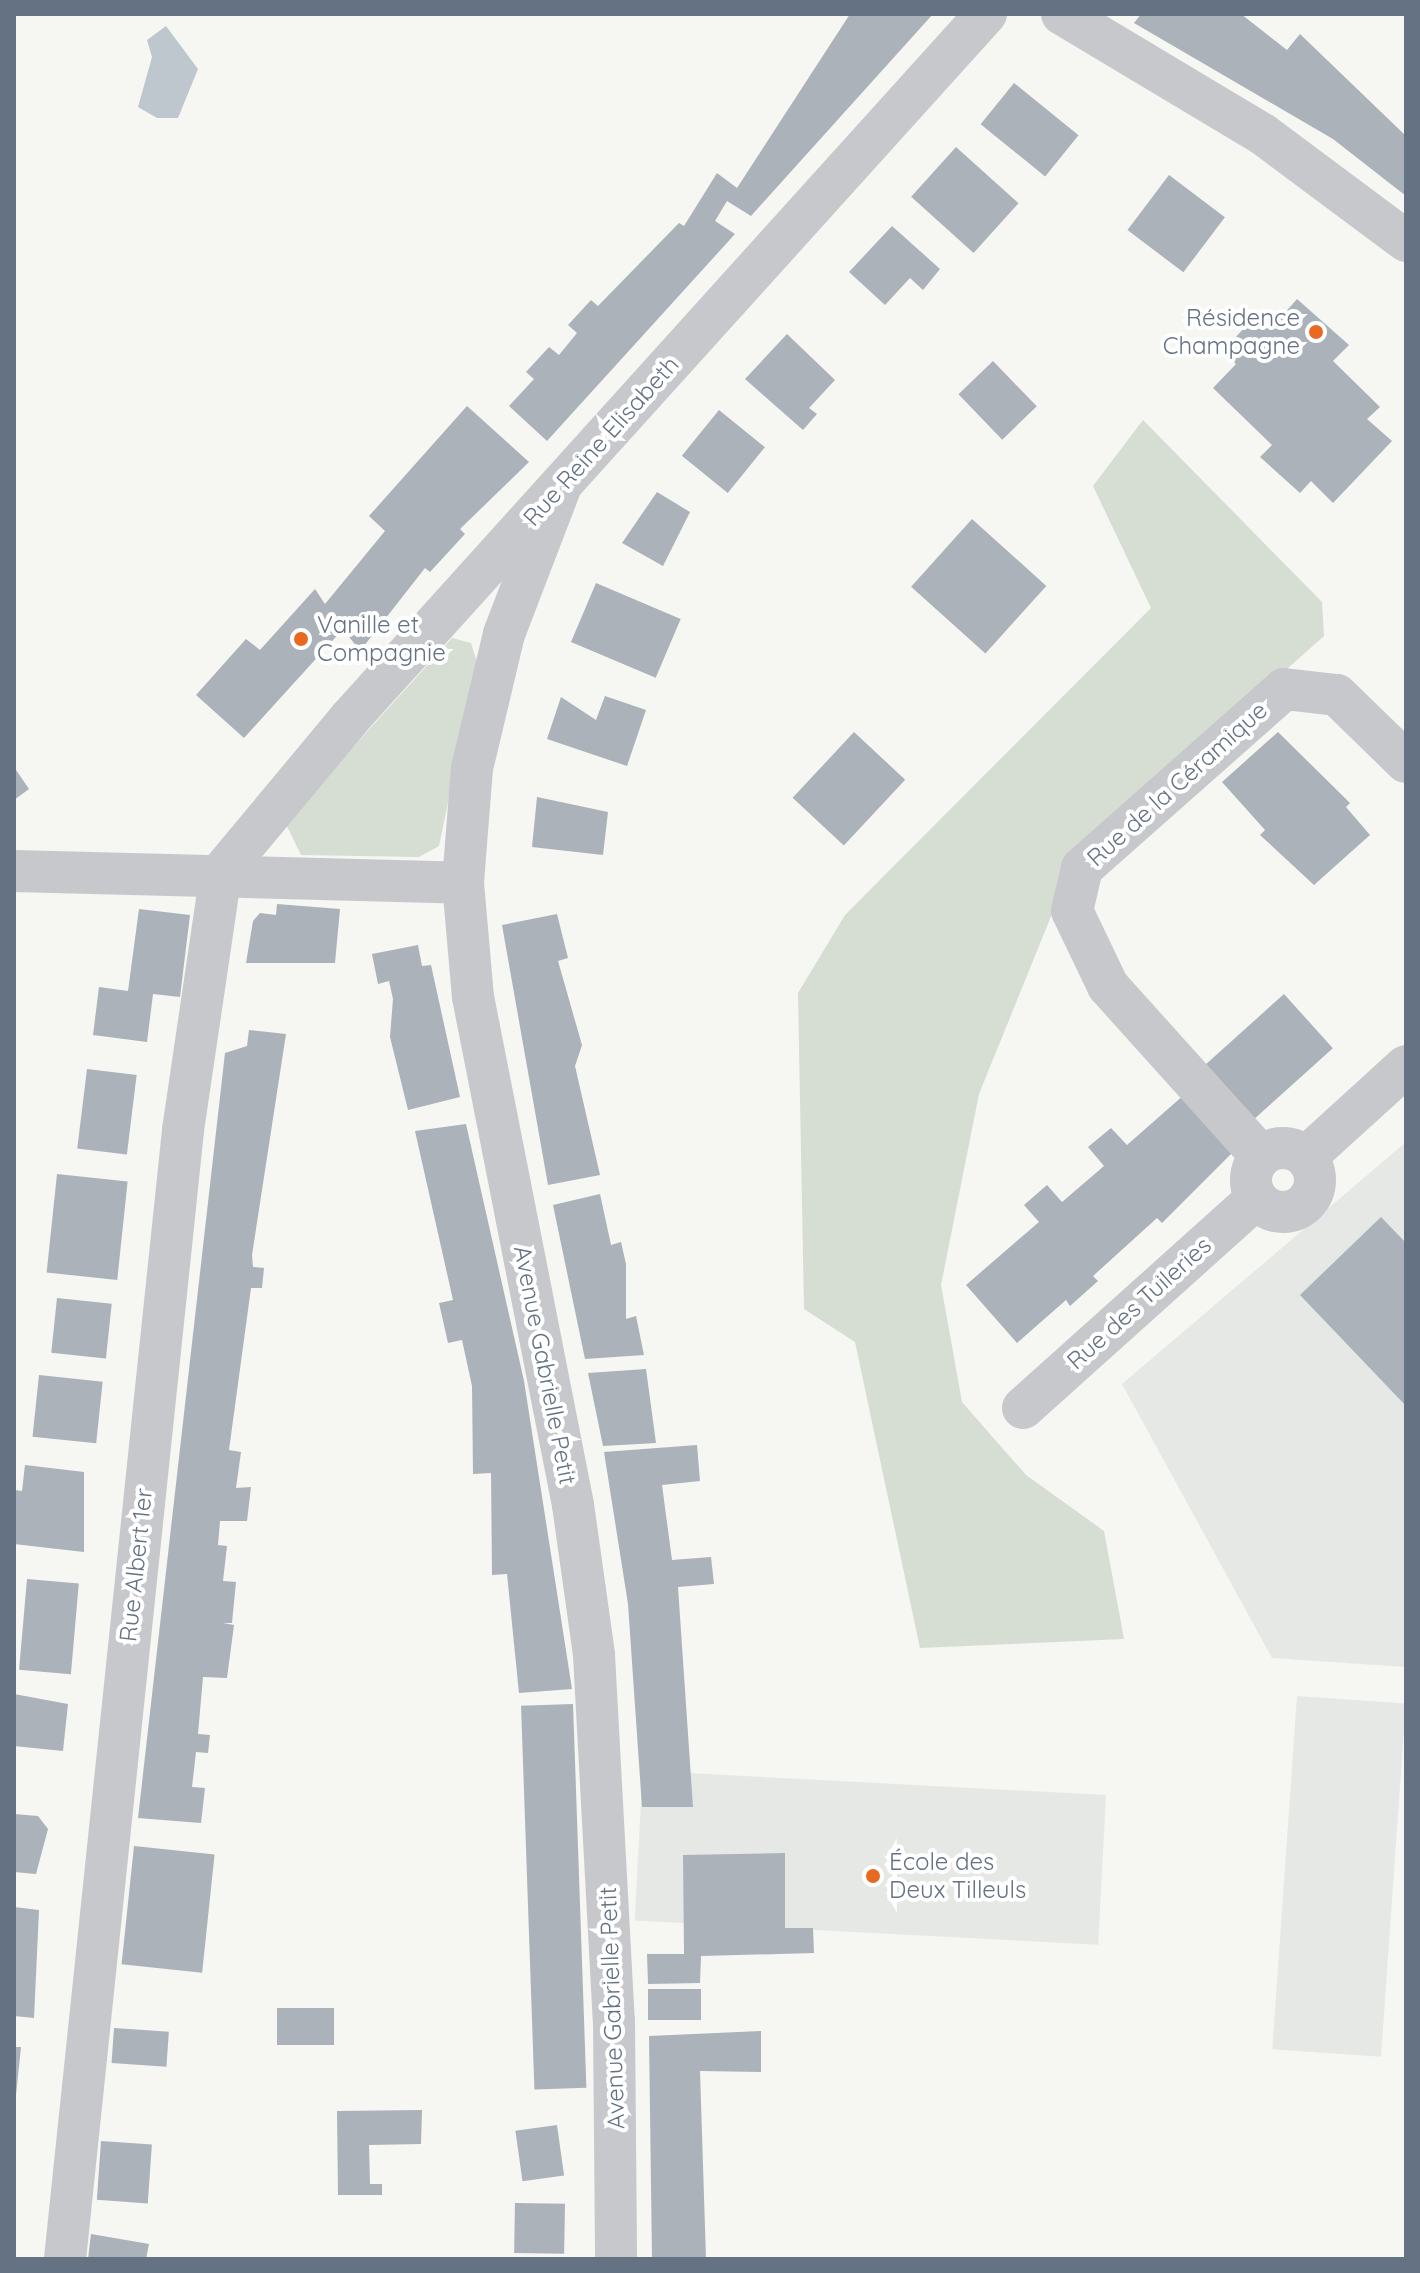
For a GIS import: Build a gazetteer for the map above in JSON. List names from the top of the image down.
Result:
{
  "streets": {
    "street": [
      "Rue Reine Elisabeth",
      "Rue de la Céramique",
      "Rue des Tuileries",
      "Avenue Gabrielle Petit",
      "Rue Albert 1er"
    ]
  },
  "crossings": [
    ["Rue Reine Elisabeth", "Avenue Gabrielle Petit"],
    ["Rue Reine Elisabeth", "Rue Albert 1er"],
    ["Rue de la Céramique", "Rue des Tuileries"]
  ],
  "places": ["Résidence Champagne", "Vanille et Compagnie", "École des Deux Tilleuls"]
}
